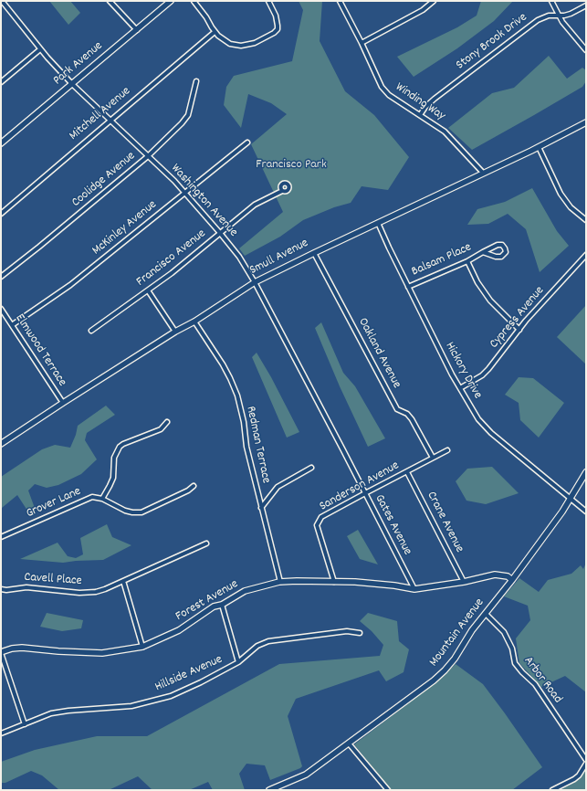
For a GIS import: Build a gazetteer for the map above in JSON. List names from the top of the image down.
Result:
{
  "streets": {
    "street": [
      "Stony Brook Drive",
      "Park Avenue",
      "Winding Way",
      "Mitchell Avenue",
      "Coolidge Avenue",
      "Washington Avenue",
      "McKinley Avenue",
      "Smull Avenue",
      "Francisco Avenue",
      "Balsam Place",
      "Cypress Avenue",
      "Elmwood Terrace",
      "Oakland Avenue",
      "Hickory Drive",
      "Redman Terrace",
      "Sanderson Avenue",
      "Grover Lane",
      "Crane Avenue",
      "Gates Avenue",
      "Cavell Place",
      "Forest Avenue",
      "Mountain Avenue",
      "Hillside Avenue",
      "Arbor Road"
    ]
  },
  "crossings": [
    ["Stony Brook Drive", "Winding Way"],
    ["Park Avenue", "Washington Avenue"],
    ["Winding Way", "Smull Avenue"],
    ["Mitchell Avenue", "Washington Avenue"],
    ["Coolidge Avenue", "Washington Avenue"],
    ["Washington Avenue", "McKinley Avenue"],
    ["Washington Avenue", "Smull Avenue"],
    ["Washington Avenue", "Francisco Avenue"],
    ["Washington Avenue", "Gates Avenue"],
    ["McKinley Avenue", "Elmwood Terrace"],
    ["Smull Avenue", "Elmwood Terrace"],
    ["Smull Avenue", "Oakland Avenue"],
    ["Smull Avenue", "Hickory Drive"],
    ["Smull Avenue", "Redman Terrace"],
    ["Balsam Place", "Hickory Drive"],
    ["Cypress Avenue", "Hickory Drive"],
    ["Oakland Avenue", "Sanderson Avenue"],
    ["Hickory Drive", "Mountain Avenue"],
    ["Redman Terrace", "Forest Avenue"],
    ["Sanderson Avenue", "Crane Avenue"],
    ["Sanderson Avenue", "Gates Avenue"],
    ["Sanderson Avenue", "Forest Avenue"],
    ["Crane Avenue", "Forest Avenue"],
    ["Gates Avenue", "Forest Avenue"],
    ["Forest Avenue", "Mountain Avenue"],
    ["Mountain Avenue", "Arbor Road"]
  ],
  "parks": ["Francisco Park"]
}
